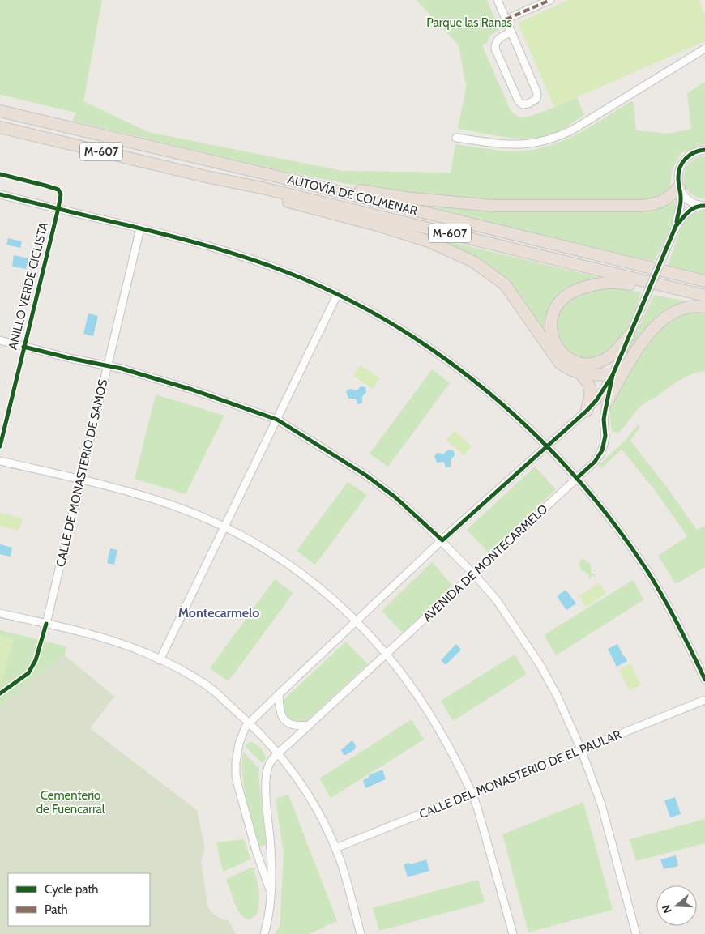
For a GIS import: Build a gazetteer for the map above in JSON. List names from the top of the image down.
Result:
{
  "streets": {
    "highway": ["M-607", "AUTOVÍA DE COLMENAR"],
    "street": ["CALLE DE MONASTERIO DE SAMOS", "AVENIDA DE MONTECARMELO", "CALLE DEL MONASTERIO DE EL PAULAR"],
    "cycle path": ["ANILLO VERDE CICLISTA"]
  },
  "districts": ["Montecarmelo"],
  "parks": ["Parque las Ranas", "Cementerio de Fuencarral"],
  "legend": ["Cycle path", "Path"],
  "north": "left"
}
